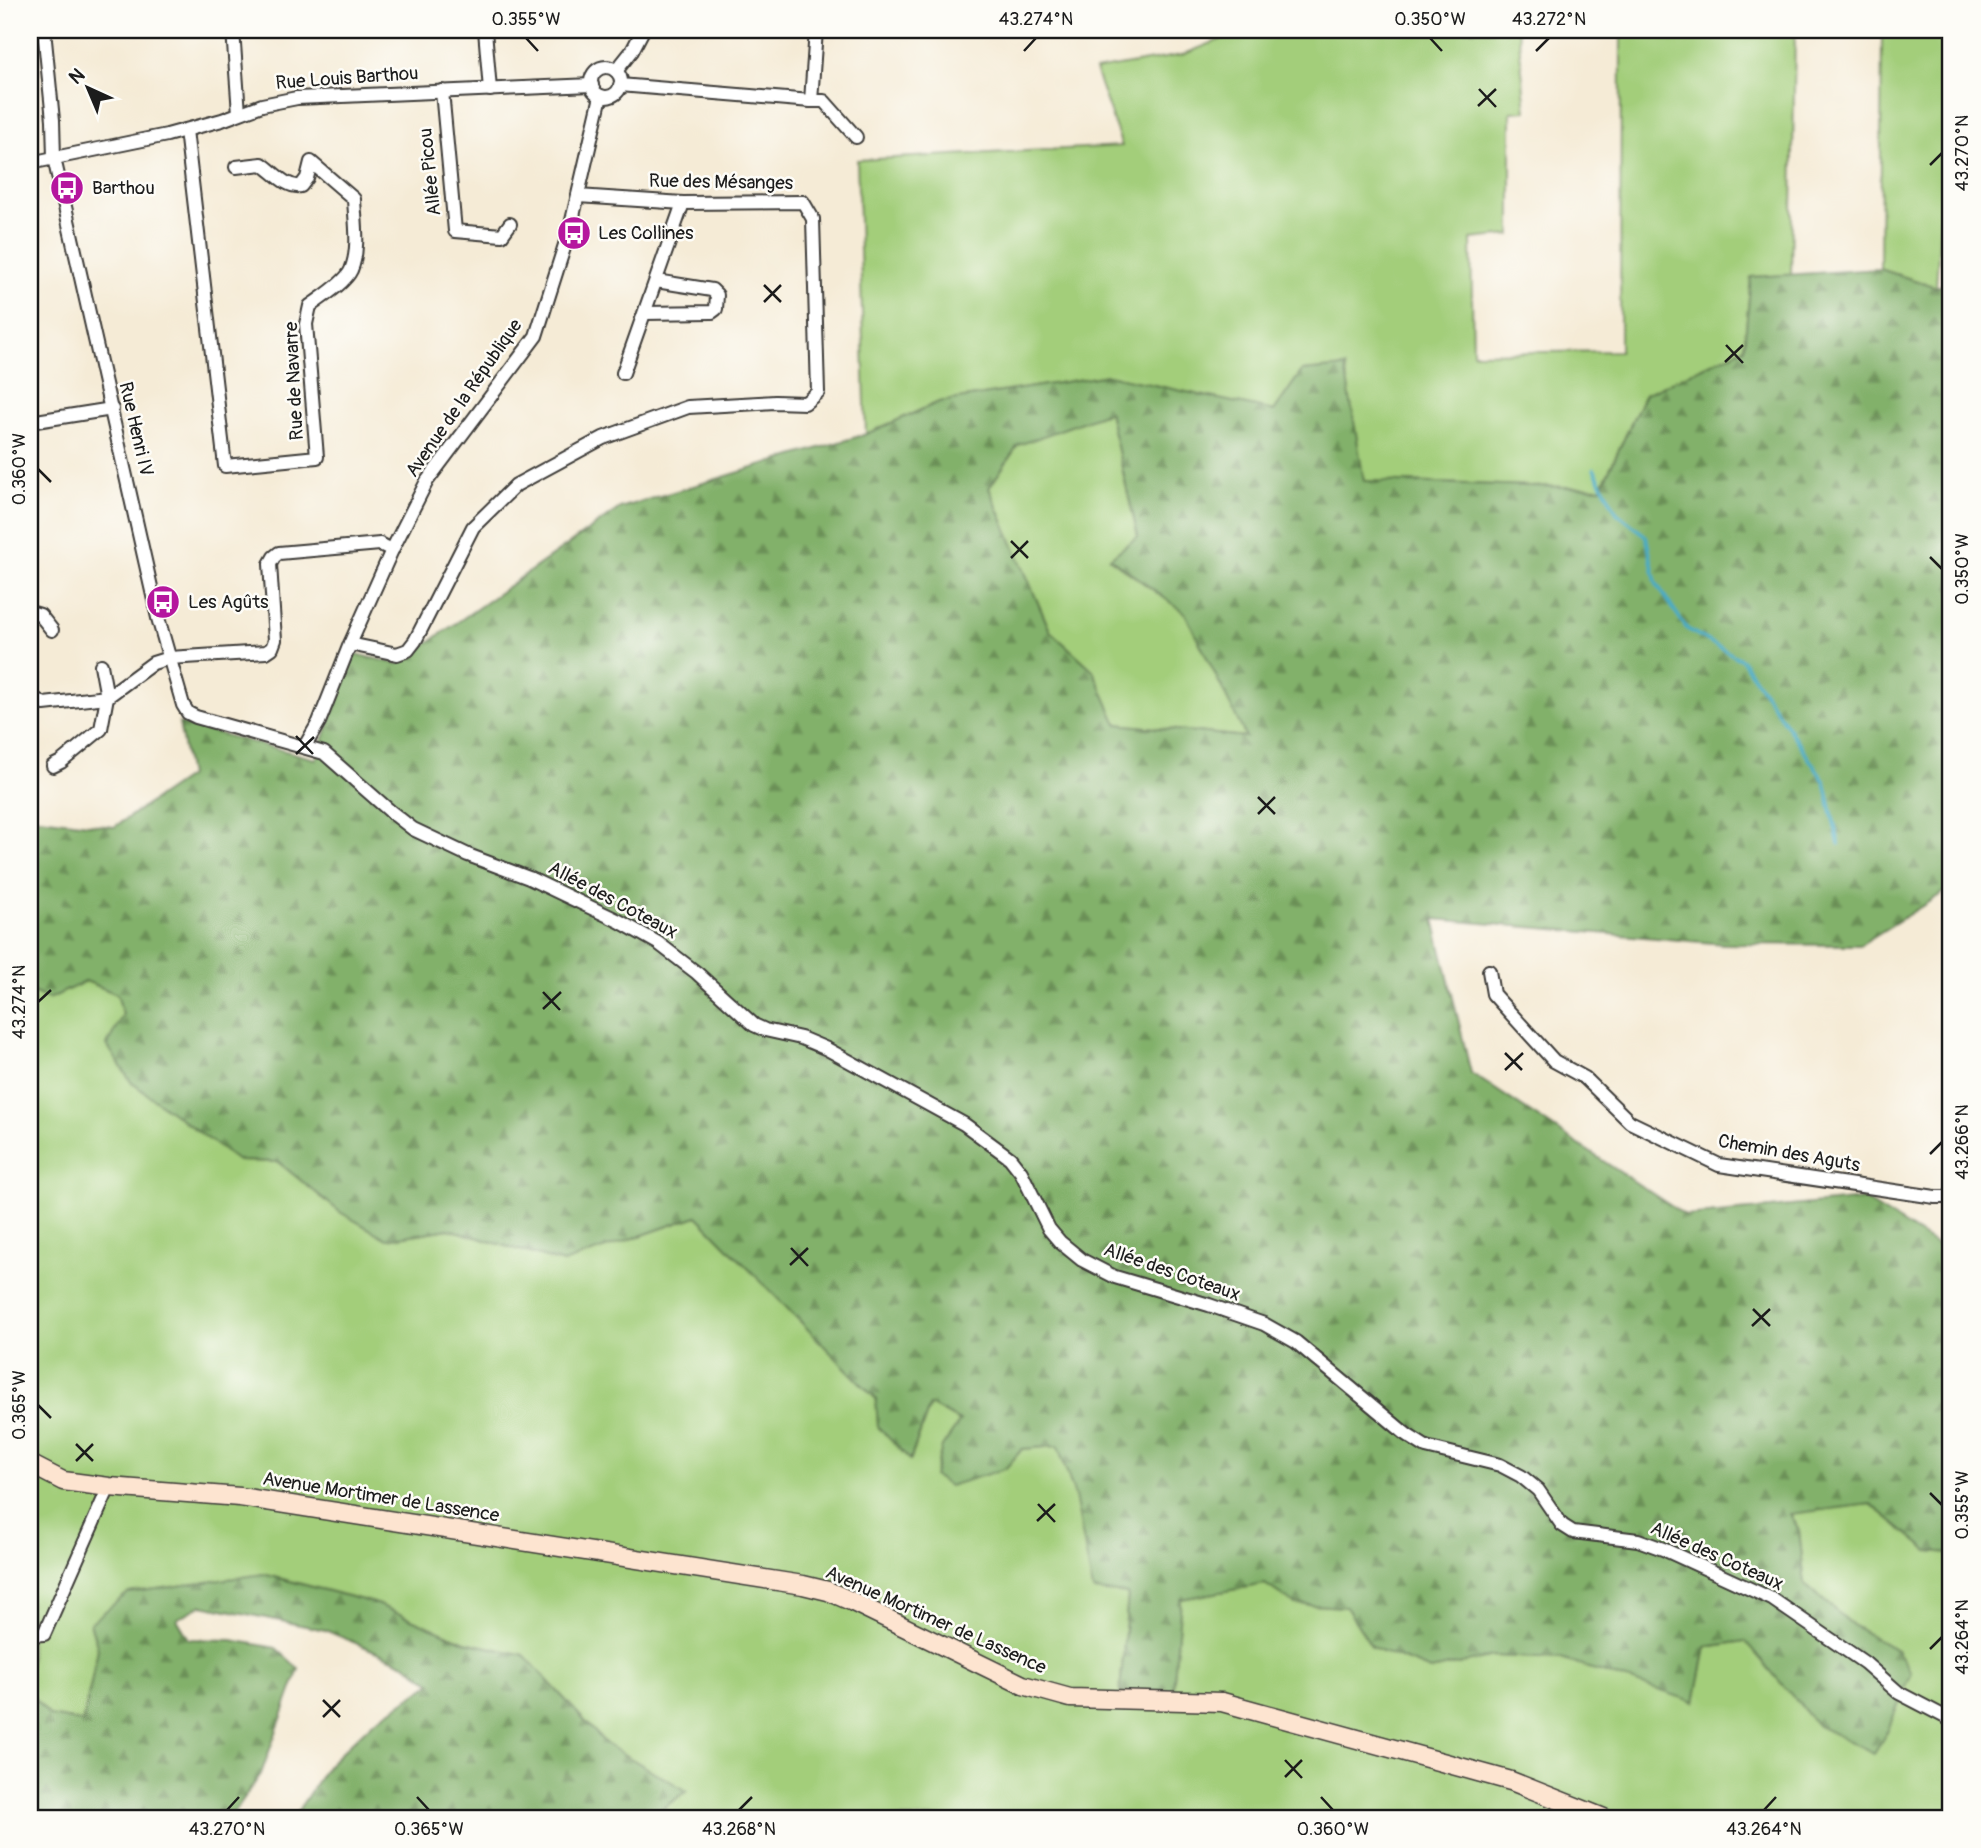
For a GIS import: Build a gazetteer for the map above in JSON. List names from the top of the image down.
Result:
{
  "streets": {
    "street": [
      "Rue Louis Barthou",
      "Allée Picou",
      "Rue des Mésanges",
      "Rue de Navarre",
      "Avenue de la République",
      "Rue Henri IV",
      "Allée des Coteaux",
      "Chemin des Aguts",
      "Avenue Mortimer de Lassence"
    ]
  },
  "crossings": [
    ["Rue Louis Barthou", "Allée Picou"],
    ["Rue Louis Barthou", "Rue de Navarre"],
    ["Rue Louis Barthou", "Avenue de la République"],
    ["Rue Louis Barthou", "Rue Henri IV"],
    ["Rue des Mésanges", "Avenue de la République"],
    ["Avenue de la République", "Rue Henri IV"],
    ["Avenue de la République", "Allée des Coteaux"],
    ["Rue Henri IV", "Allée des Coteaux"]
  ],
  "places": {
    "bus stop": ["Barthou", "Les Collines", "Les Agûts"]
  },
  "north": "top left",
  "coordinates": [
    "0.355°W",
    "43.274°N",
    "0.350°W",
    "43.272°N",
    "43.270°N",
    "0.360°W",
    "43.266°N",
    "0.365°W",
    "43.264°N",
    "43.268°N"
  ]
}
